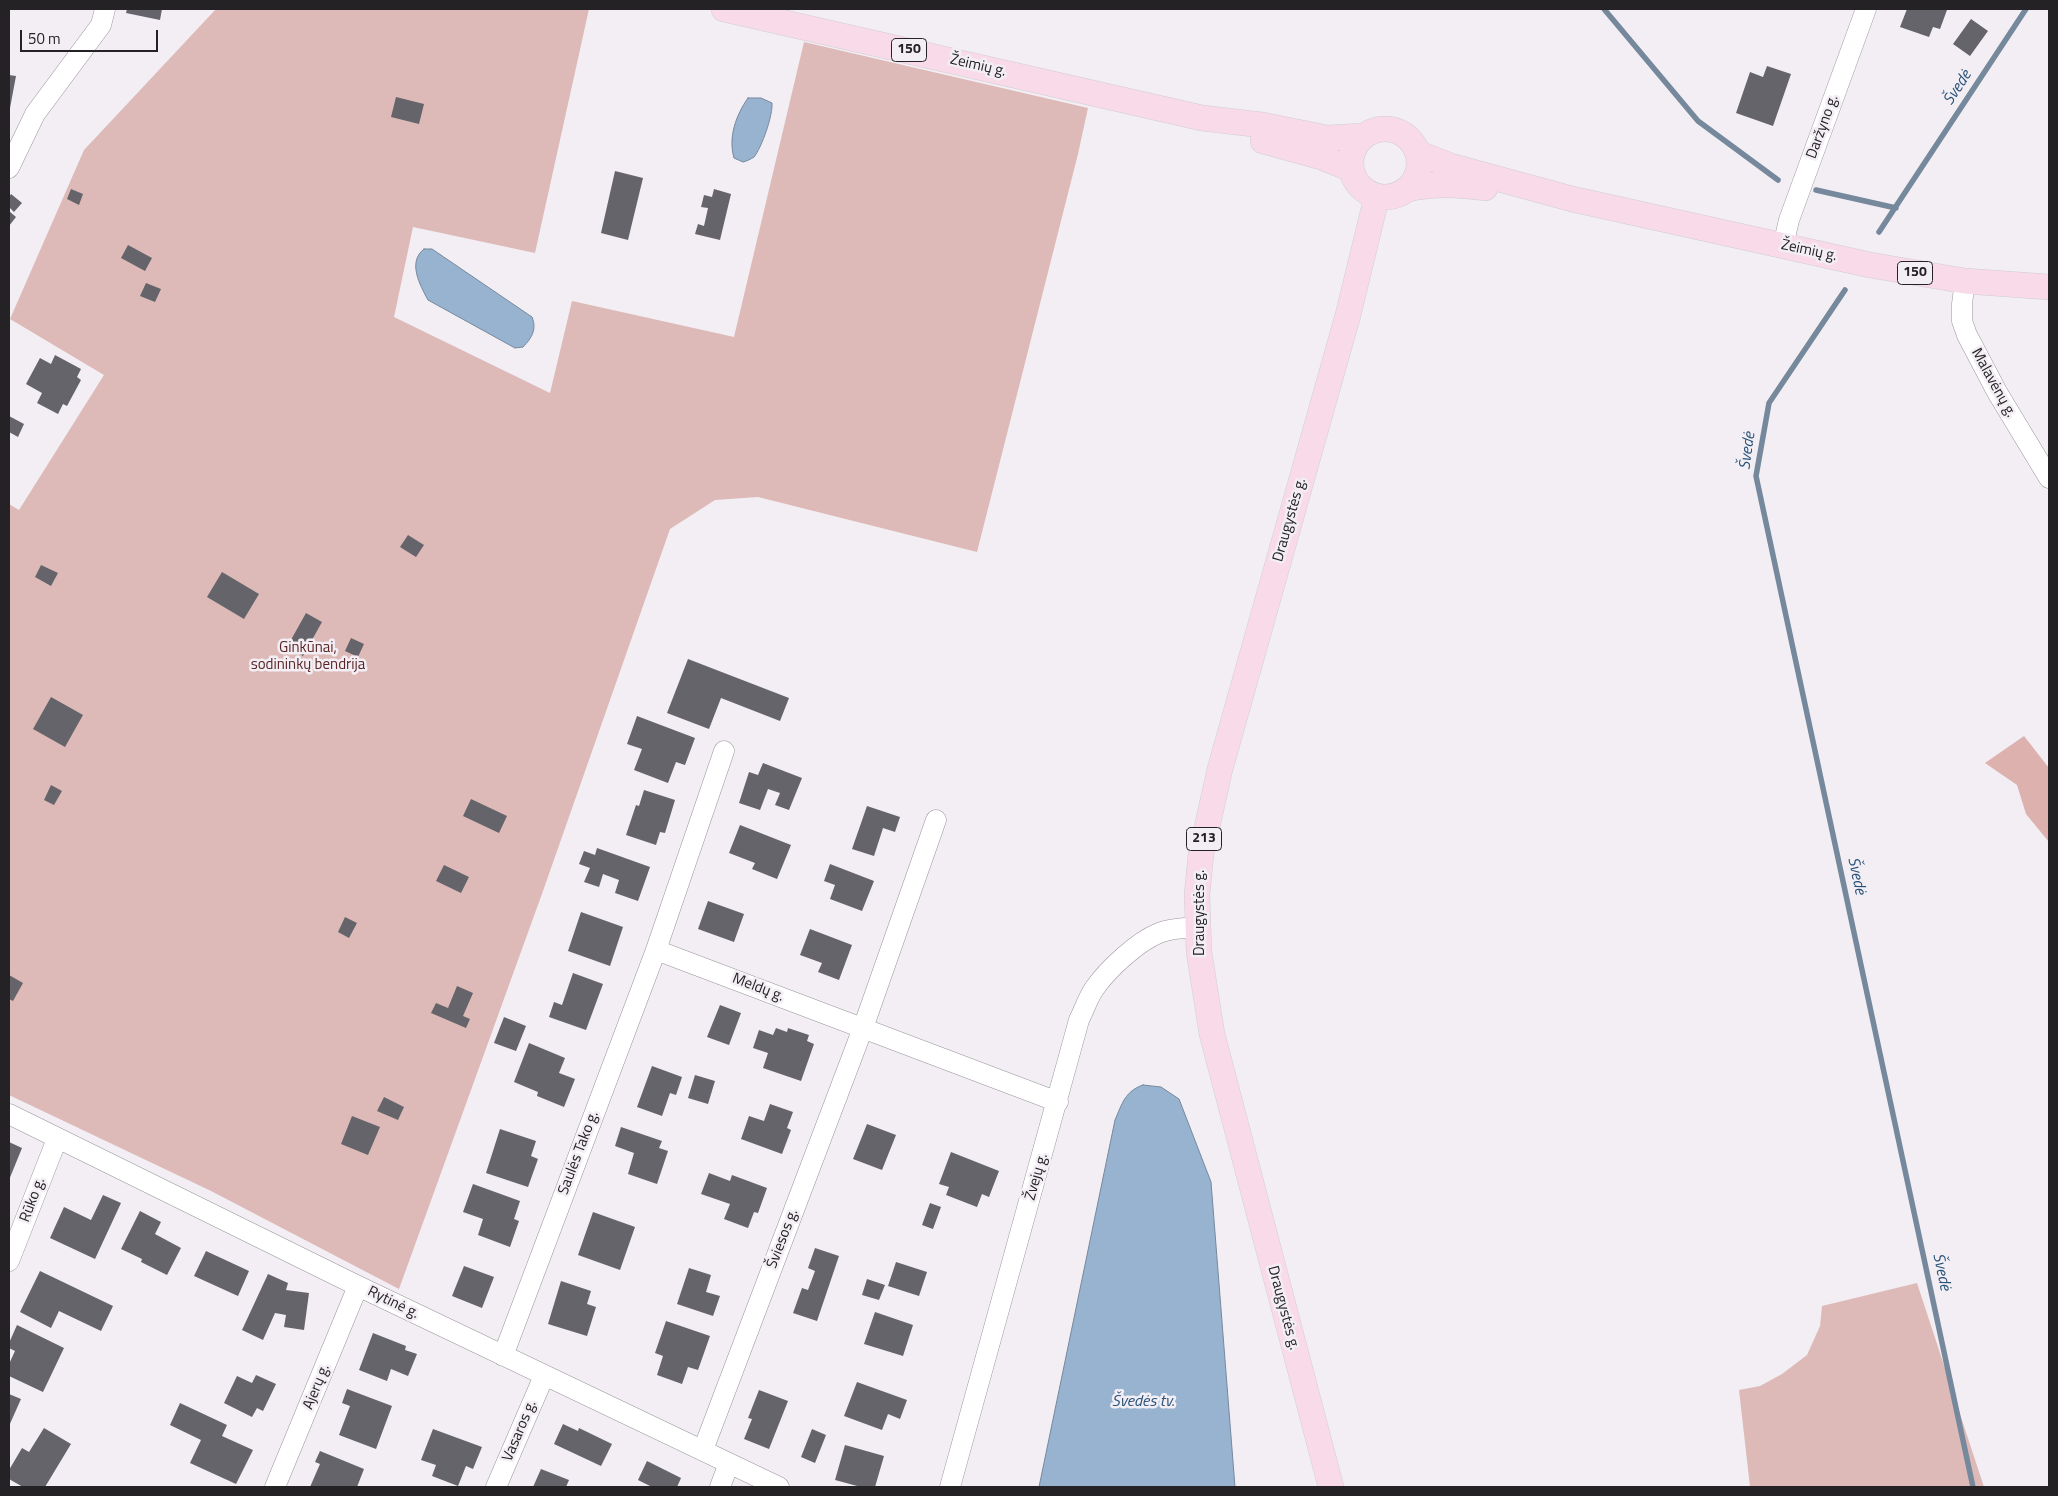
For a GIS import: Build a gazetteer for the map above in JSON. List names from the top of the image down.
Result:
{
  "streets": {
    "main road": [
      "150",
      "Žeimių g.",
      "Draugystės g.",
      "213"
    ],
    "street": [
      "Daržyno g.",
      "Malavėnų g.",
      "Meldų g.",
      "Saulės Tako g.",
      "Žvejų g.",
      "Rūko g.",
      "Šviesos g.",
      "Rytinė g.",
      "Ajerų g.",
      "Vasaros g."
    ]
  },
  "crossings": [
    ["Žeimių g.", "Daržyno g."],
    ["Žeimių g.", "Malavėnų g."],
    ["Žeimių g.", "Draugystės g."],
    ["Draugystės g.", "Žvejų g."],
    ["Meldų g.", "Saulės Tako g."],
    ["Meldų g.", "Žvejų g."],
    ["Meldų g.", "Šviesos g."],
    ["Saulės Tako g.", "Rytinė g."],
    ["Rūko g.", "Rytinė g."],
    ["Šviesos g.", "Rytinė g."],
    ["Rytinė g.", "Ajerų g."],
    ["Rytinė g.", "Vasaros g."]
  ],
  "water": ["Švedė", "Švedės tv."],
  "parks": ["Ginkūnai, sodininkų bendrija"],
  "scale_bar": "50 m"
}
